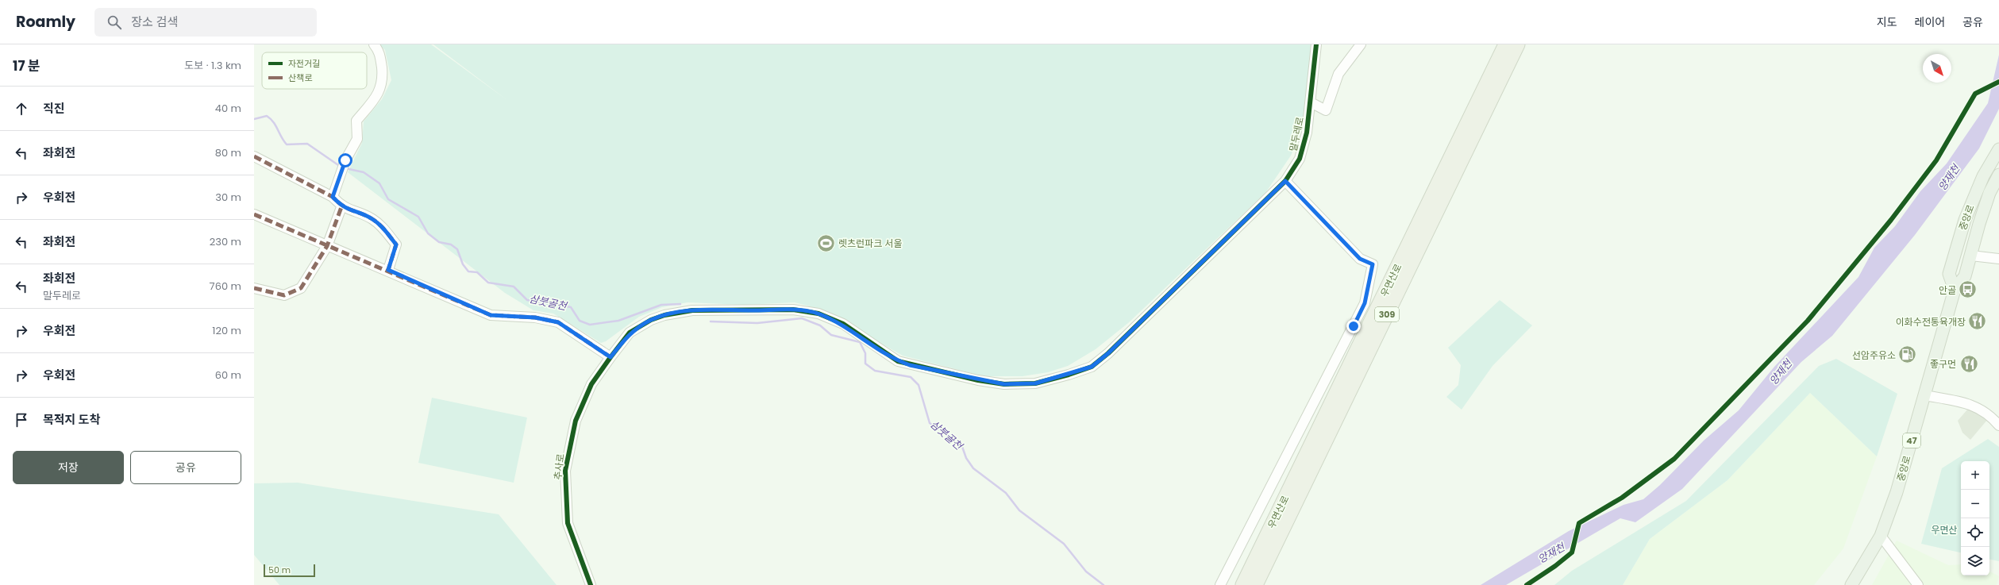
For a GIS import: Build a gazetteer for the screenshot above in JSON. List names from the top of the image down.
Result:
{
  "streets": {
    "highway": ["우면산로", "309"],
    "main road": ["중앙로", "47"],
    "street": ["말두레로", "추사로"]
  },
  "crossings": [
    ["말두레로", "추사로"]
  ],
  "water": ["양재천", "삼붓골천"],
  "parks": ["우면산"],
  "places": {
    "sports": ["렛츠런파크 서울"],
    "bus stop": ["안골"],
    "restaurant": ["이화수전통육개장", "좋구먼"],
    "fuel station": ["선암주유소"]
  },
  "legend": ["자전거길", "산책로"],
  "scale_bar": "50 m",
  "north": "bottom right",
  "page": {
    "header": "Roamly",
    "search": "장소 검색",
    "nav": ["지도", "레이어", "공유"],
    "heading": ["17 분", "도보 · 1.3 km"],
    "list": [
      ["직진", "40 m"],
      ["좌회전", "80 m"],
      ["우회전", "30 m"],
      ["좌회전", "230 m"],
      ["좌회전", "말두레로", "760 m"],
      ["우회전", "120 m"],
      ["우회전", "60 m"],
      "목적지 도착"
    ],
    "buttons": ["저장", "공유"],
    "map_buttons": ["+", "−"],
    "scale": "50 m"
  }
}
